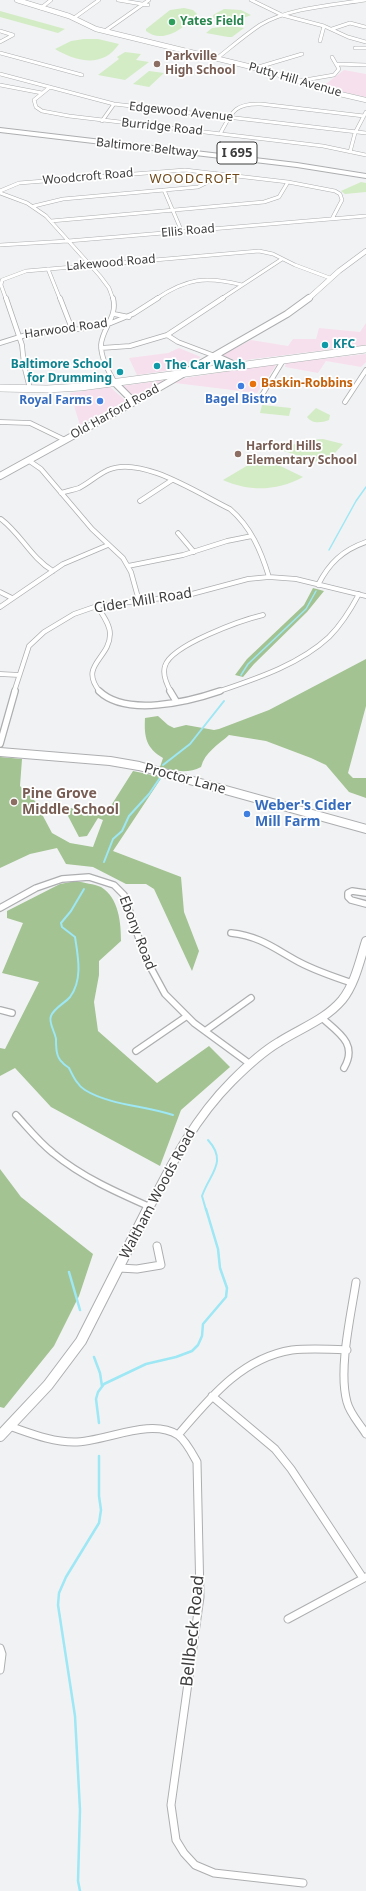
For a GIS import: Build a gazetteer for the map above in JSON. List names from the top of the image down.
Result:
{
  "streets": {
    "highway": ["Baltimore Beltway", "I 695"],
    "street": [
      "Putty Hill Avenue",
      "Edgewood Avenue",
      "Burridge Road",
      "Woodcroft Road",
      "Ellis Road",
      "Lakewood Road",
      "Harwood Road",
      "Old Harford Road",
      "Cider Mill Road",
      "Proctor Lane",
      "Ebony Road",
      "Waltham Woods Road",
      "Bellbeck Road"
    ]
  },
  "crossings": [
    ["Woodcroft Road", "Ellis Road"],
    ["Lakewood Road", "Harwood Road"],
    ["Lakewood Road", "Old Harford Road"],
    ["Ebony Road", "Waltham Woods Road"]
  ],
  "districts": ["WOODCROFT"],
  "places": [
    "Yates Field",
    "Parkville High School",
    "KFC",
    "The Car Wash",
    "Baltimore School for Drumming",
    "Baskin-Robbins",
    "Bagel Bistro",
    "Royal Farms",
    "Harford Hills Elementary School",
    "Pine Grove Middle School",
    "Weber's Cider Mill Farm"
  ]
}
